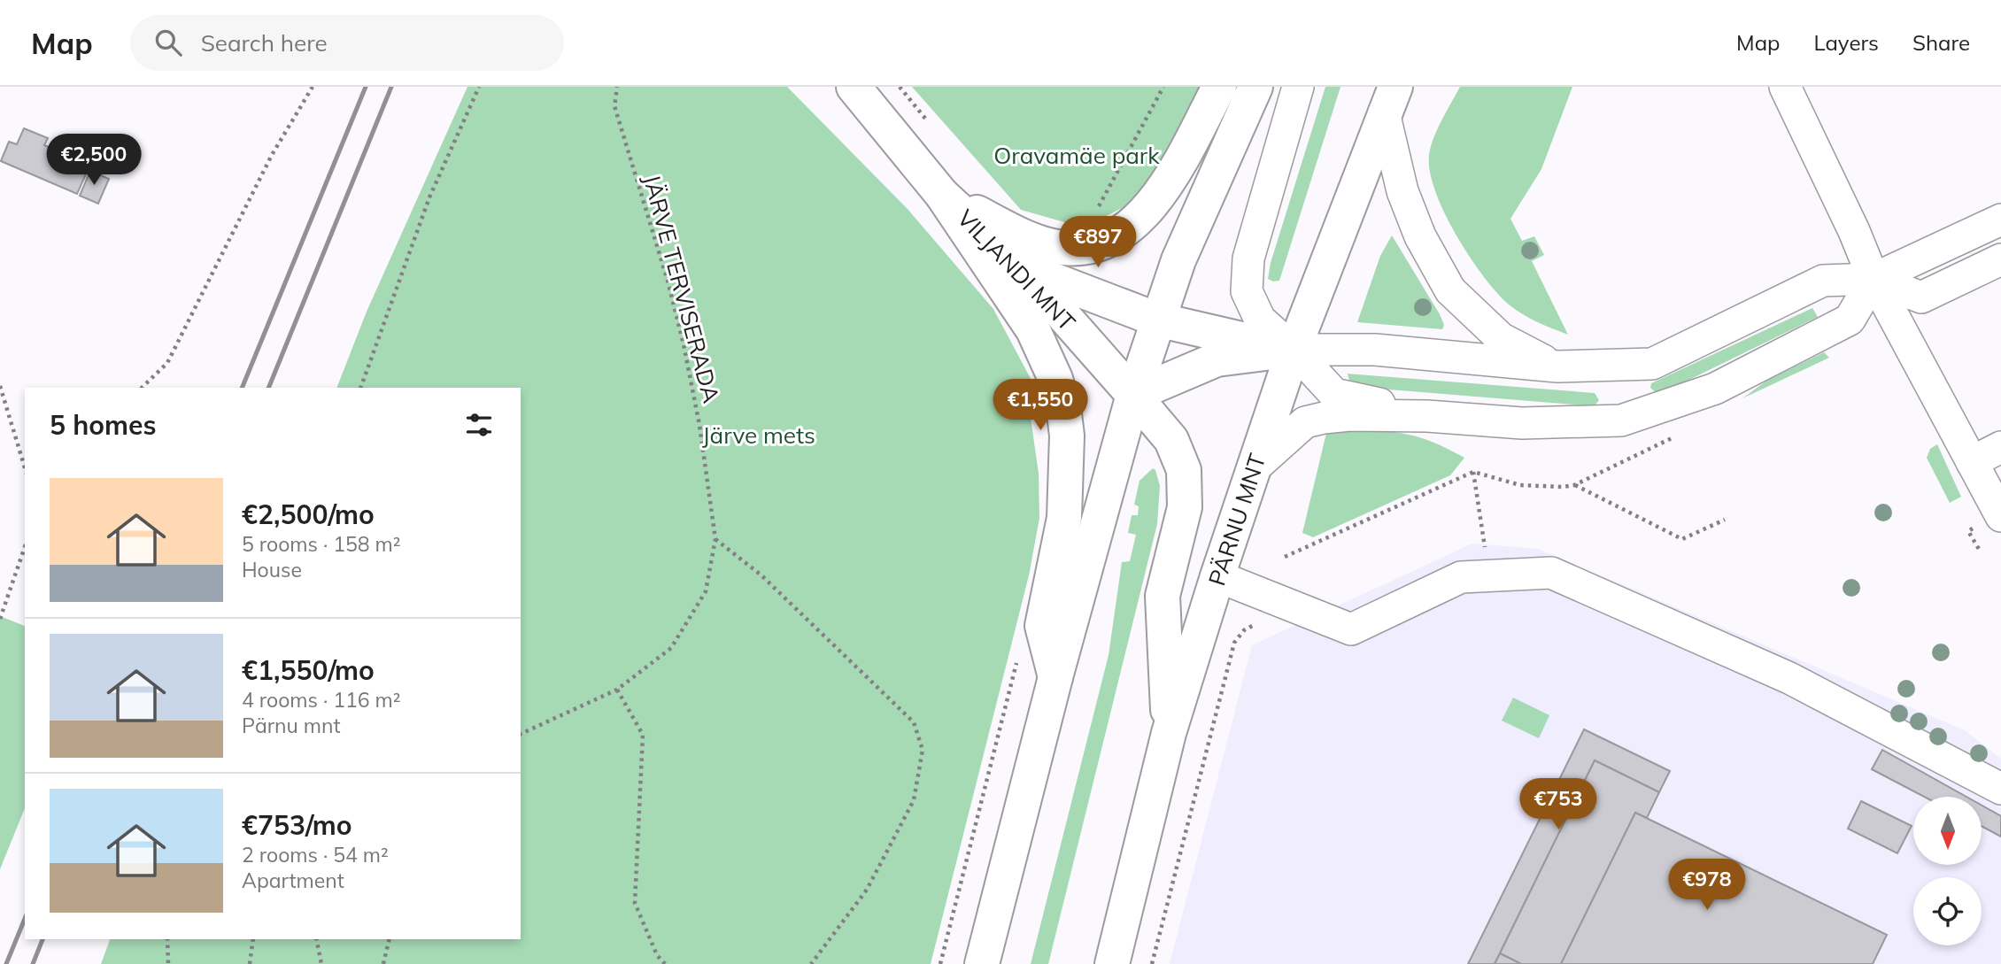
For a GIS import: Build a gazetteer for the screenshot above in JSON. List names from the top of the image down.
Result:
{
  "streets": {
    "main road": ["VILJANDI MNT", "PÄRNU MNT"],
    "path": ["JÄRVE TERVISERADA"]
  },
  "crossings": [
    ["VILJANDI MNT", "PÄRNU MNT"]
  ],
  "parks": ["Oravamäe park", "Järve mets"],
  "north": "bottom",
  "page": {
    "header": "Map",
    "search": "Search here",
    "nav": ["Map", "Layers", "Share"],
    "price": [
      "€2,500",
      "€897",
      "€1,550",
      "€753",
      "€978"
    ],
    "heading": "5 homes",
    "list": [
      {
        "name": "€2,500/mo",
        "note": "5 rooms · 158 m² · House"
      },
      {
        "name": "€1,550/mo",
        "note": "4 rooms · 116 m² · Pärnu mnt"
      },
      {
        "name": "€753/mo",
        "note": "2 rooms · 54 m² · Apartment"
      }
    ]
  }
}
